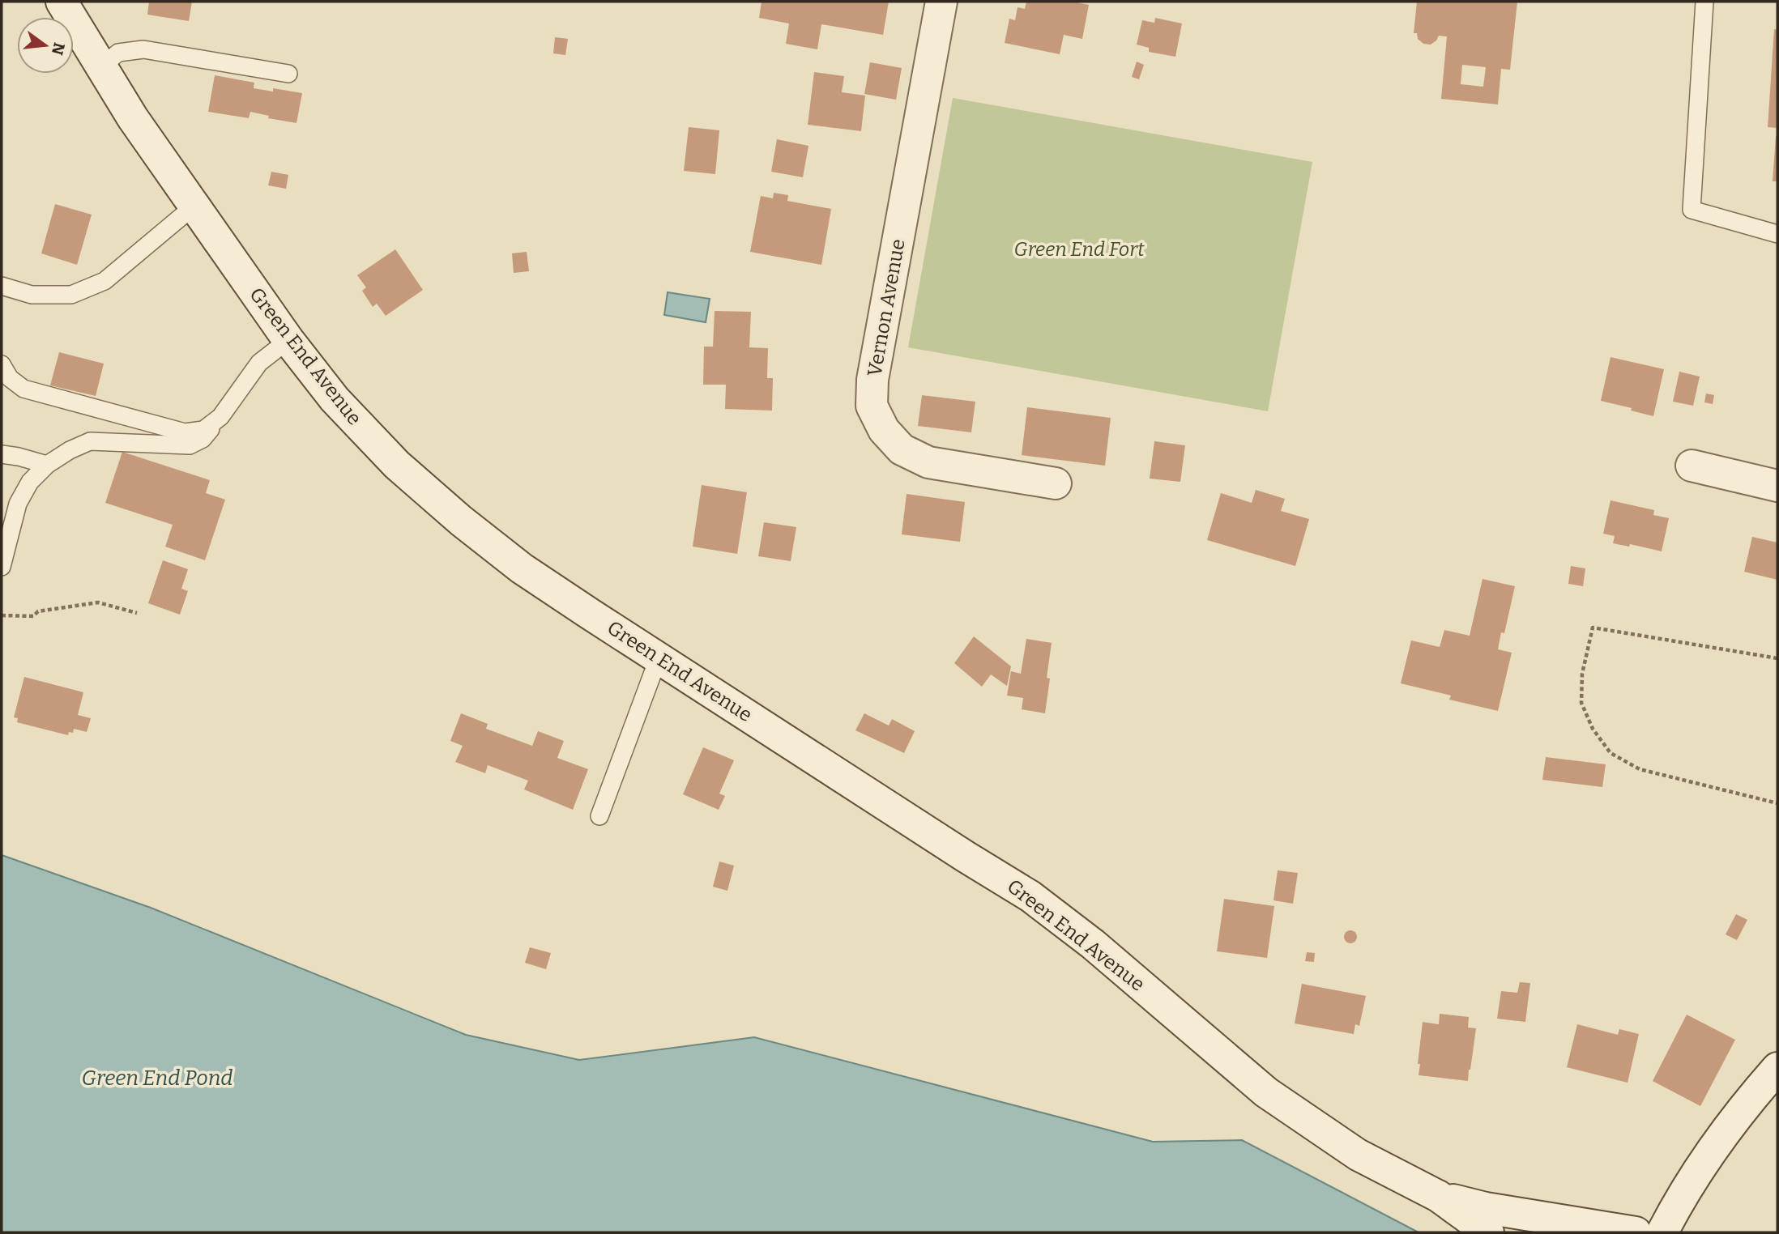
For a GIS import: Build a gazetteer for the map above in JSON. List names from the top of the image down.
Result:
{
  "streets": {
    "street": ["Vernon Avenue", "Green End Avenue"]
  },
  "water": ["Green End Pond"],
  "parks": ["Green End Fort"],
  "north": "right"
}
